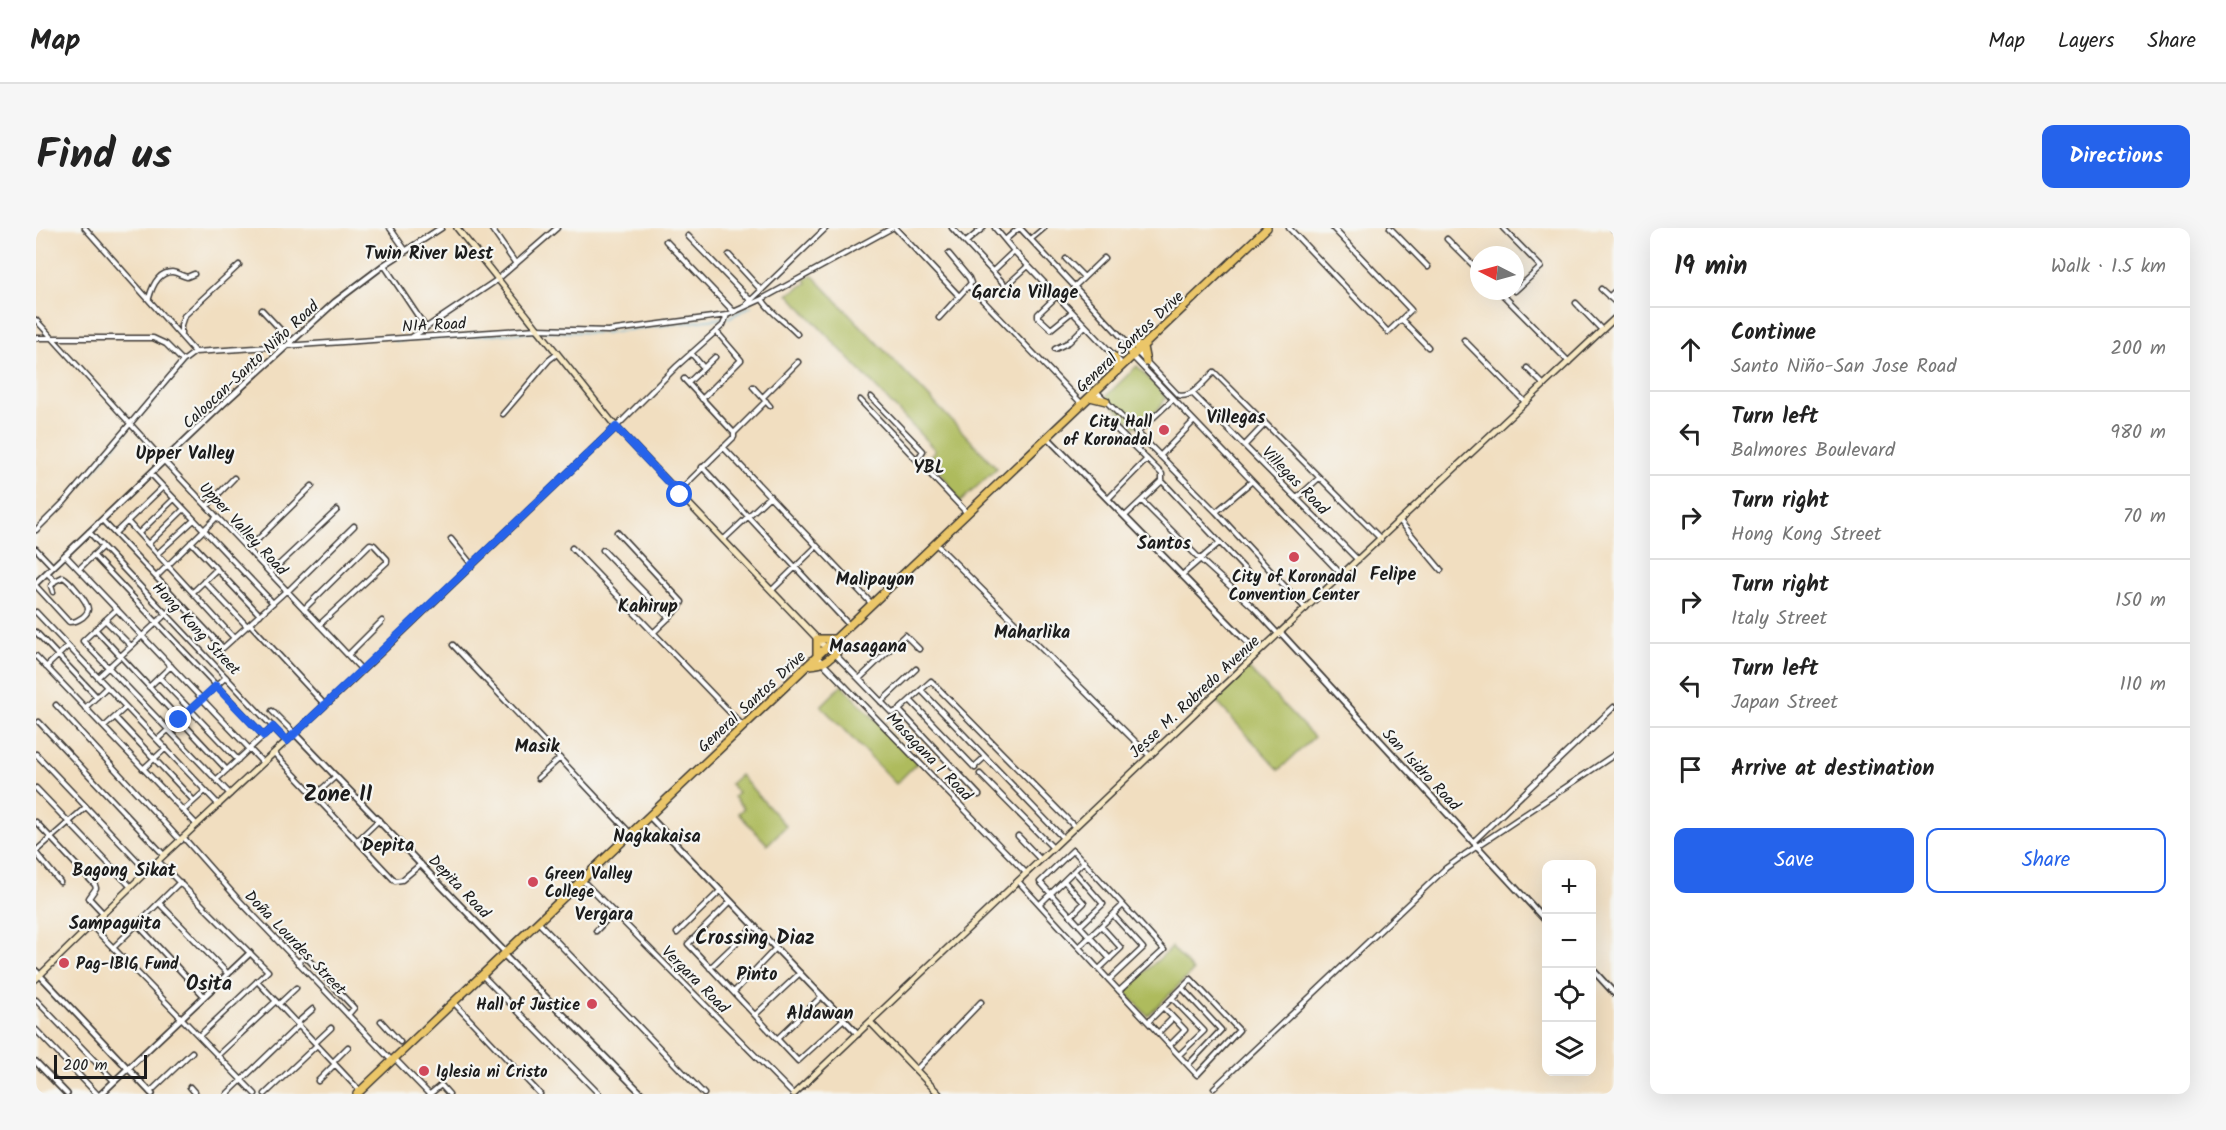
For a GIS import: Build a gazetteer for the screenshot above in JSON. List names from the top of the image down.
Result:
{
  "streets": {
    "highway": ["General Santos Drive"],
    "main road": ["Jesse M. Robredo Avenue"],
    "street": [
      "NIA Road",
      "Caloocan-Santo Niño Road",
      "Villegas Road",
      "Upper Valley Road",
      "Hong Kong Street",
      "Masagana I Road",
      "San Isidro Road",
      "Depita Road",
      "Doña Lourdes Street",
      "Vergara Road"
    ]
  },
  "crossings": [
    ["NIA Road", "Caloocan-Santo Niño Road"],
    ["General Santos Drive", "Masagana I Road"],
    ["General Santos Drive", "Depita Road"],
    ["General Santos Drive", "Doña Lourdes Street"],
    ["General Santos Drive", "Vergara Road"],
    ["Caloocan-Santo Niño Road", "Upper Valley Road"],
    ["Caloocan-Santo Niño Road", "Hong Kong Street"],
    ["Villegas Road", "Jesse M. Robredo Avenue"],
    ["Jesse M. Robredo Avenue", "Masagana I Road"],
    ["Jesse M. Robredo Avenue", "San Isidro Road"],
    ["Jesse M. Robredo Avenue", "Vergara Road"]
  ],
  "districts": [
    "Twin River West",
    "Garcia Village",
    "Villegas",
    "Upper Valley",
    "YBL",
    "Santos",
    "Felipe",
    "Malipayon",
    "Kahirup",
    "Maharlika",
    "Masagana",
    "Masik",
    "Zone II",
    "Nagkakaisa",
    "Depita",
    "Bagong Sikat",
    "Vergara",
    "Sampaguita",
    "Crossing Diaz",
    "Pinto",
    "Osita",
    "Aldawan"
  ],
  "places": [
    "City Hall of Koronadal",
    "City of Koronadal Convention Center",
    "Green Valley College",
    "Pag-IBIG Fund",
    "Hall of Justice",
    "Iglesia ni Cristo"
  ],
  "scale_bar": "200 m",
  "north": "left",
  "page": {
    "header": "Map",
    "nav": ["Map", "Layers", "Share"],
    "title": "Find us",
    "buttons": [
      "Directions",
      ["Save", "Share"]
    ],
    "heading": ["19 min", "Walk · 1.5 km"],
    "list": [
      ["Continue", "Santo Niño-San Jose Road", "200 m"],
      ["Turn left", "Balmores Boulevard", "980 m"],
      ["Turn right", "Hong Kong Street", "70 m"],
      ["Turn right", "Italy Street", "150 m"],
      ["Turn left", "Japan Street", "110 m"],
      "Arrive at destination"
    ],
    "map_buttons": ["+", "−"],
    "scale": "200 m"
  }
}
